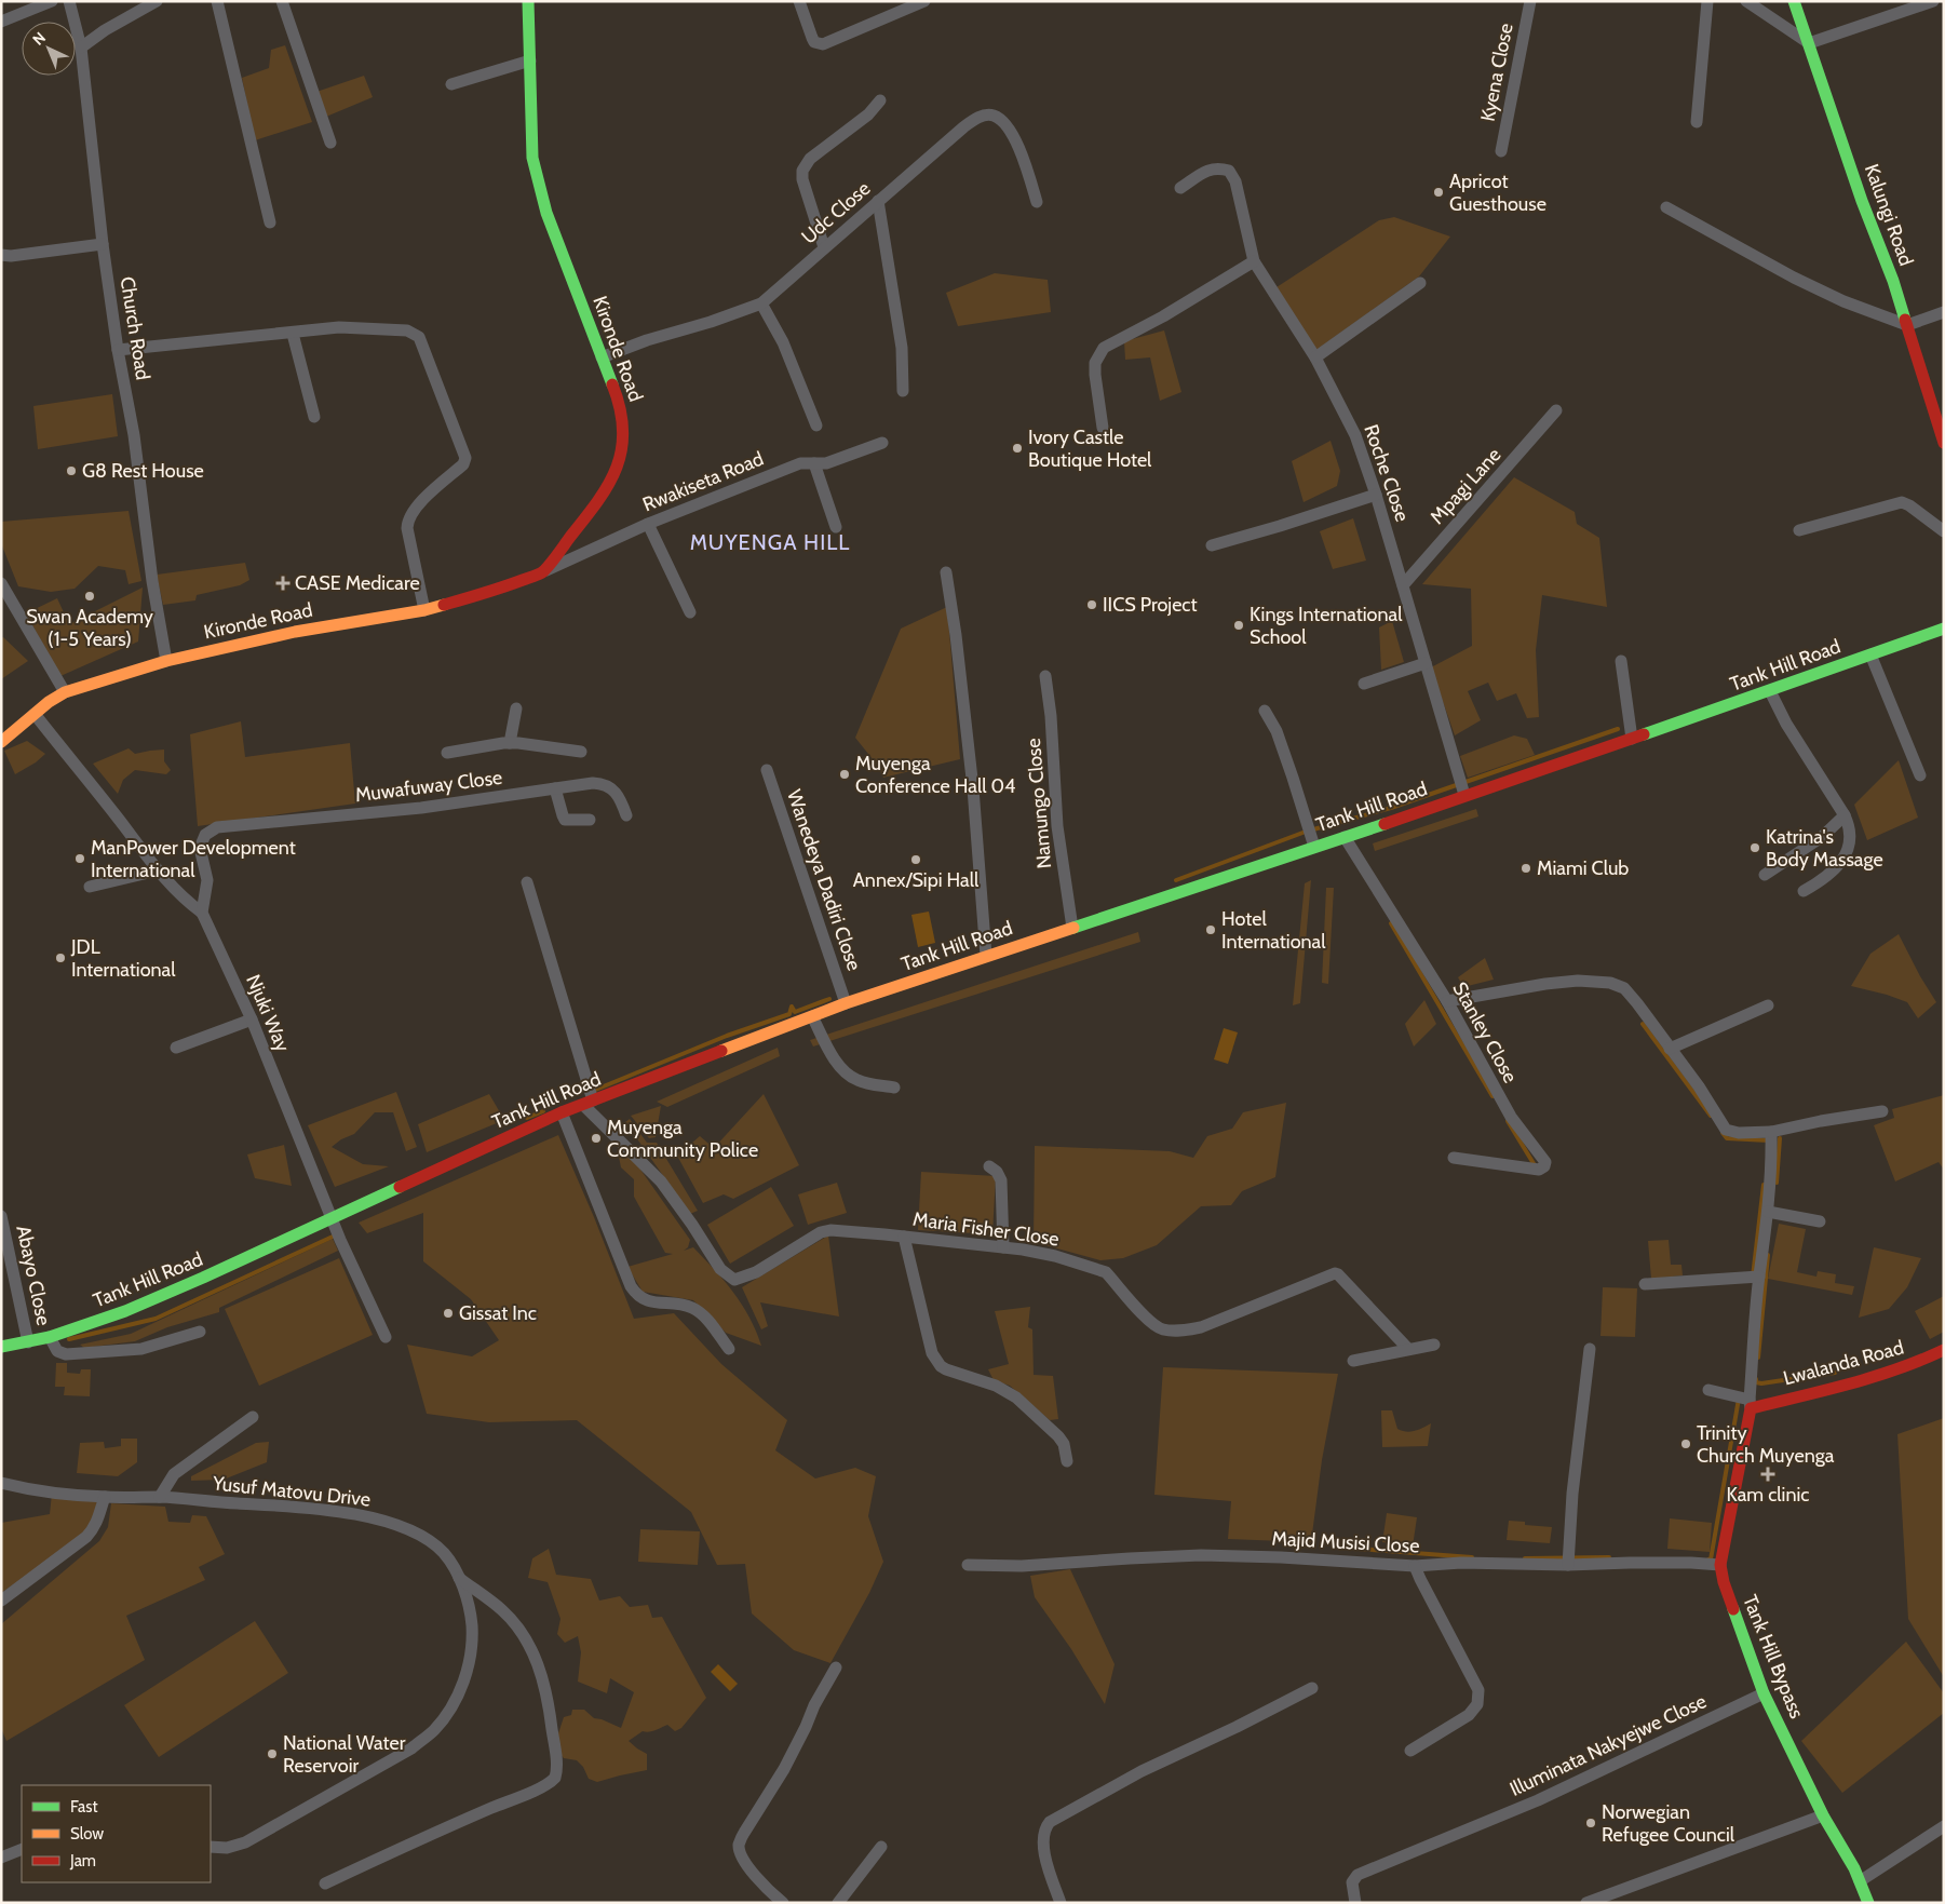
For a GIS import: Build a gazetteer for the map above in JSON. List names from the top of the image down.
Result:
{
  "streets": {
    "street": [
      "Kyena Close",
      "Udc Close",
      "Kalungi Road",
      "Church Road",
      "Kironde Road",
      "Roche Close",
      "Rwakiseta Road",
      "Mpagi Lane",
      "Tank Hill Road",
      "Muwafuway Close",
      "Namungo Close",
      "Wanedeya Dadiri Close",
      "Njuki Way",
      "Stanley Close",
      "Maria Fisher Close",
      "Abayo Close",
      "Lwalanda Road",
      "Yusuf Matovu Drive",
      "Majid Musisi Close",
      "Tank Hill Bypass",
      "Illuminata Nakyejwe Close"
    ]
  },
  "crossings": [
    ["Udc Close", "Kironde Road"],
    ["Church Road", "Kironde Road"],
    ["Kironde Road", "Rwakiseta Road"],
    ["Roche Close", "Mpagi Lane"],
    ["Roche Close", "Tank Hill Road"],
    ["Tank Hill Road", "Namungo Close"],
    ["Tank Hill Road", "Wanedeya Dadiri Close"],
    ["Tank Hill Road", "Njuki Way"],
    ["Tank Hill Road", "Stanley Close"],
    ["Tank Hill Road", "Maria Fisher Close"],
    ["Tank Hill Road", "Abayo Close"],
    ["Muwafuway Close", "Njuki Way"],
    ["Lwalanda Road", "Tank Hill Bypass"],
    ["Majid Musisi Close", "Tank Hill Bypass"],
    ["Tank Hill Bypass", "Illuminata Nakyejwe Close"]
  ],
  "districts": ["MUYENGA HILL"],
  "places": {
    "other": [
      "Apricot Guesthouse",
      "Ivory Castle Boutique Hotel",
      "G8 Rest House",
      "Swan Academy (1-5 Years)",
      "IICS Project",
      "Kings International School",
      "Muyenga Conference Hall 04",
      "Katrina's Body Massage",
      "ManPower Development International",
      "Annex/Sipi Hall",
      "Miami Club",
      "Hotel International",
      "JDL International",
      "Muyenga Community Police",
      "Gissat Inc",
      "Trinity Church Muyenga",
      "National Water Reservoir",
      "Norwegian Refugee Council"
    ],
    "health": ["CASE Medicare", "Kam clinic"]
  },
  "legend": ["Fast", "Slow", "Jam"],
  "north": "top left"
}
